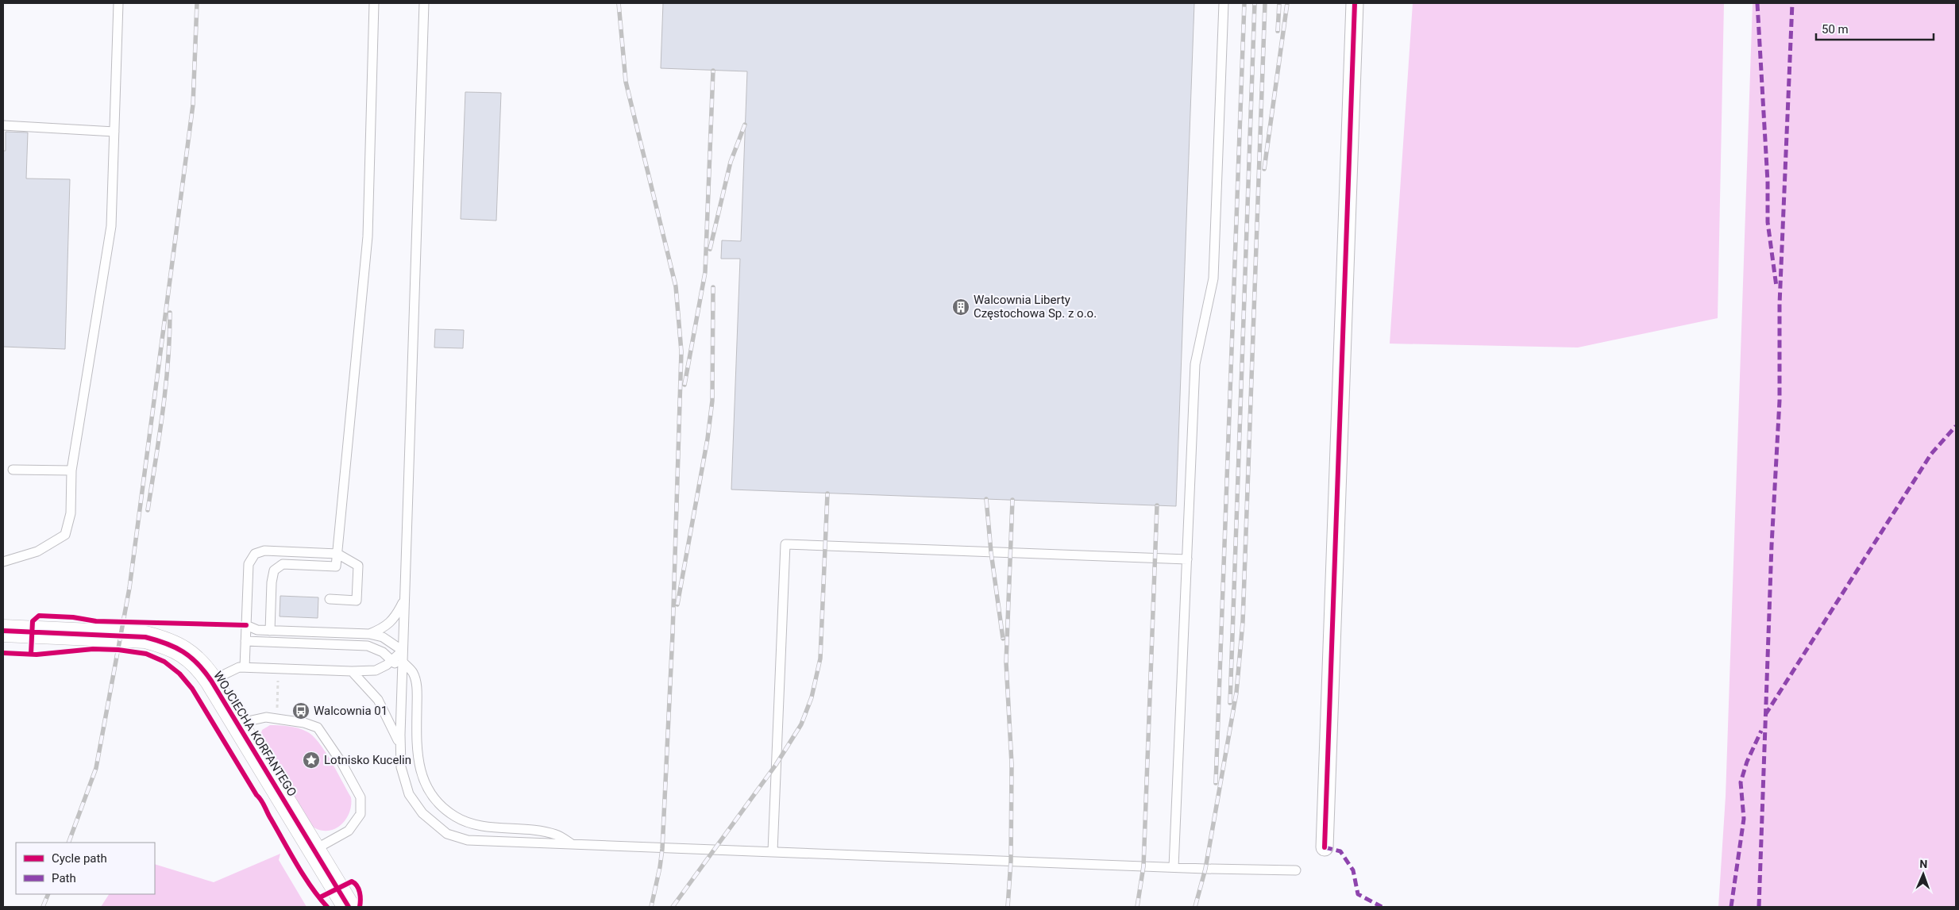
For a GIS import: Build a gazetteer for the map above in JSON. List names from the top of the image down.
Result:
{
  "streets": {
    "street": ["WOJCIECHA KORFANTEGO"]
  },
  "places": {
    "building": ["Walcownia Liberty Częstochowa Sp. z o.o."],
    "bus stop": ["Walcownia 01"],
    "place": ["Lotnisko Kucelin"]
  },
  "legend": ["Cycle path", "Path"],
  "scale_bar": "50 m",
  "north": "top"
}
